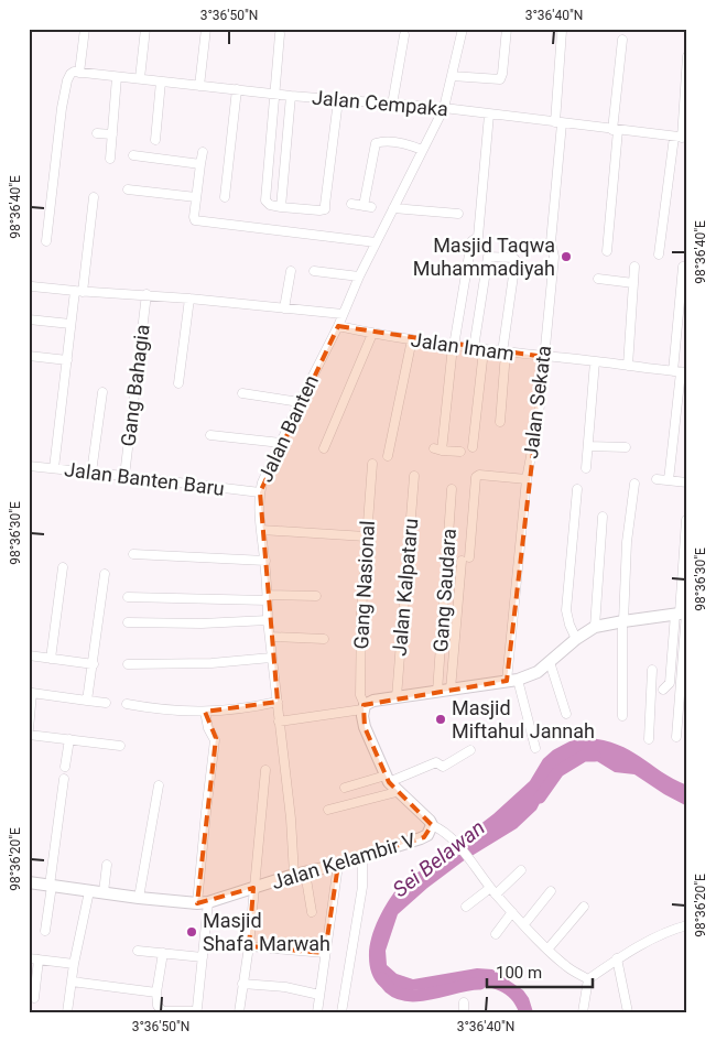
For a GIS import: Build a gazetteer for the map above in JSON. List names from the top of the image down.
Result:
{
  "streets": {
    "main road": ["Jalan Kelambir V"],
    "street": [
      "Jalan Cempaka",
      "Jalan Imam",
      "Gang Bahagia",
      "Jalan Sekata",
      "Jalan Banten",
      "Jalan Banten Baru",
      "Gang Nasional",
      "Jalan Kalpataru",
      "Gang Saudara"
    ]
  },
  "crossings": [
    ["Jalan Cempaka", "Jalan Sekata"],
    ["Jalan Cempaka", "Jalan Banten"],
    ["Jalan Imam", "Jalan Sekata"],
    ["Jalan Imam", "Jalan Banten"],
    ["Gang Bahagia", "Jalan Banten Baru"],
    ["Jalan Banten", "Jalan Banten Baru"],
    ["Jalan Banten", "Jalan Kelambir V"],
    ["Gang Nasional", "Jalan Kelambir V"]
  ],
  "water": ["Sei Belawan"],
  "places": ["Masjid Taqwa Muhammadiyah", "Masjid Miftahul Jannah", "Masjid Shafa Marwah"],
  "scale_bar": "100 m",
  "coordinates": [
    "3°36'50\"N",
    "3°36'40\"N",
    "98°36'40\"E",
    "98°36'30\"E",
    "98°36'20\"E"
  ]
}
